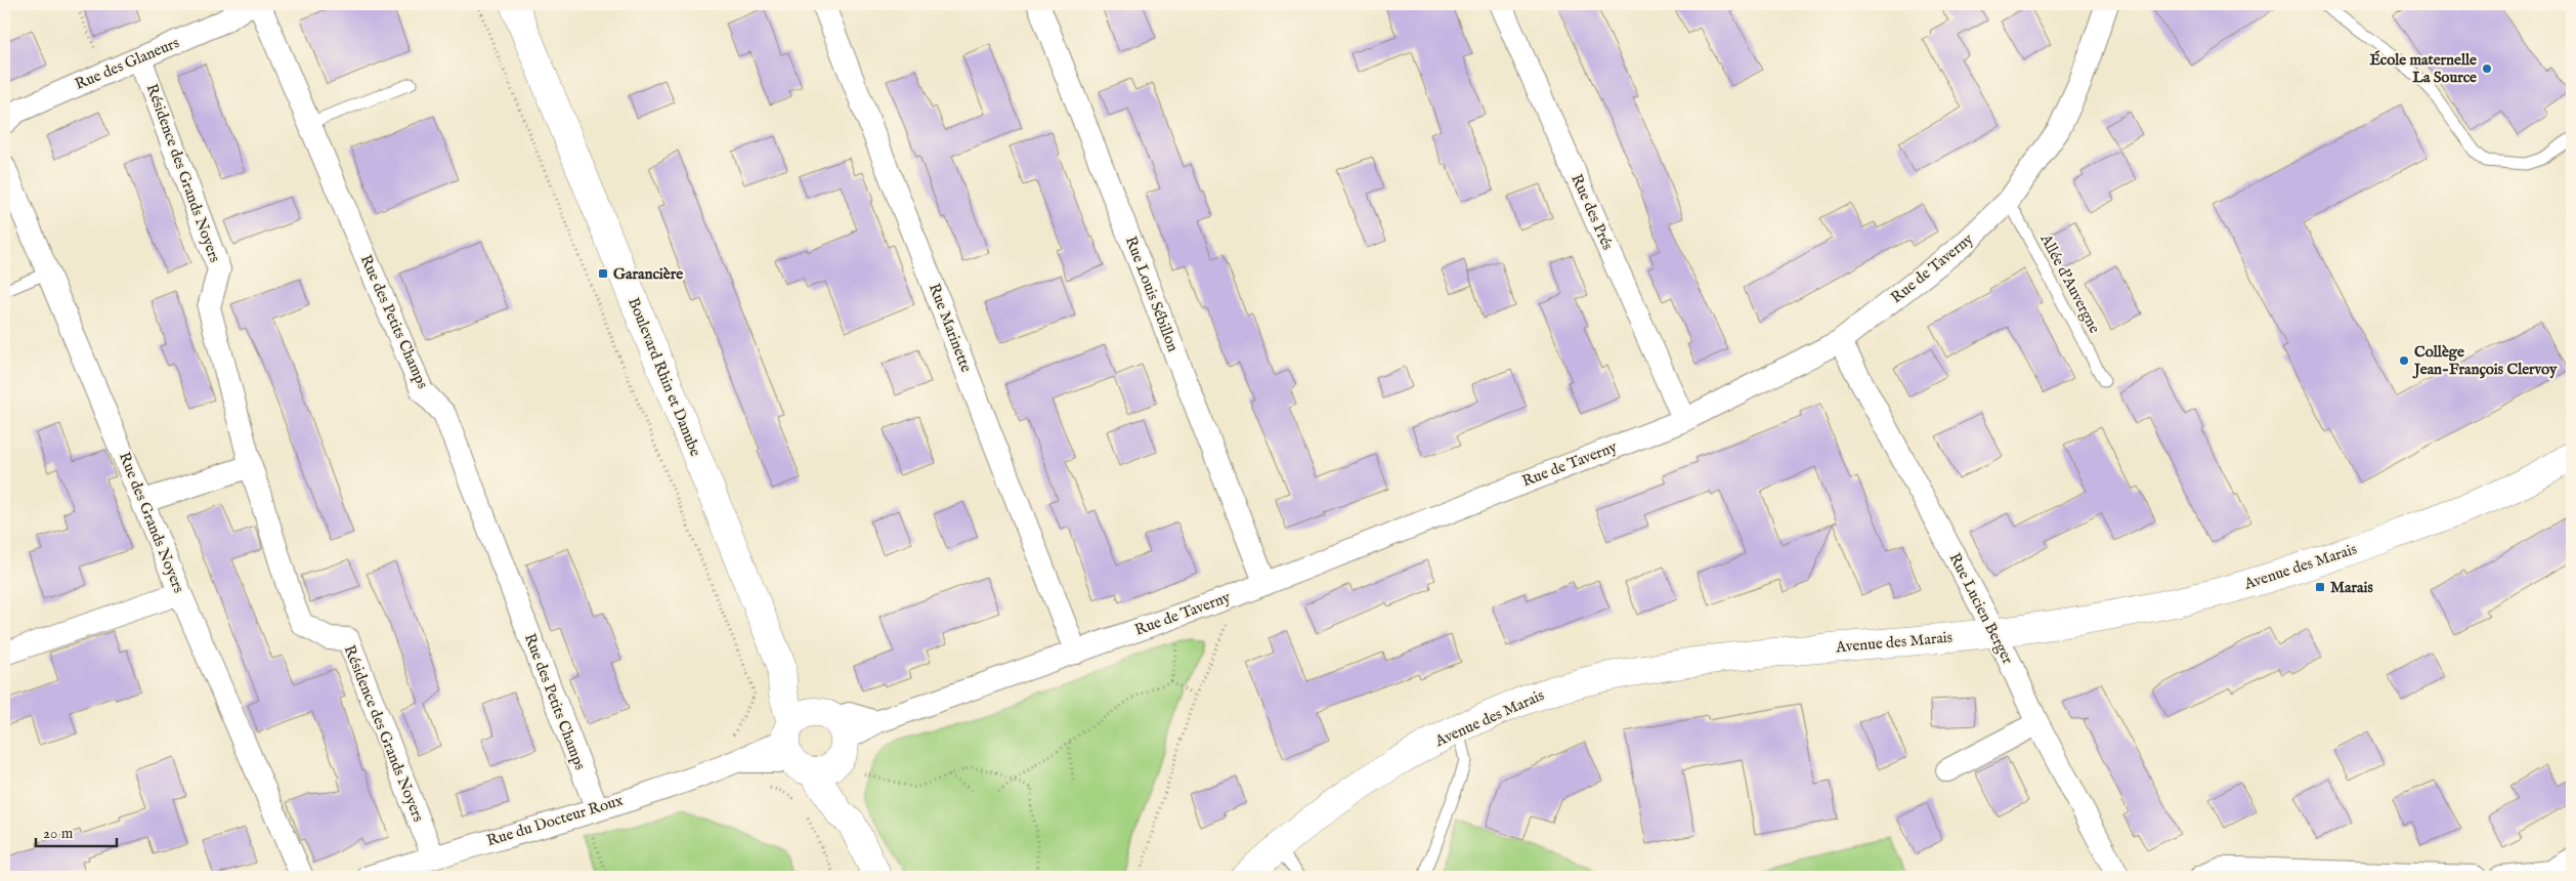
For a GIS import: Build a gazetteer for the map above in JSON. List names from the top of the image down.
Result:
{
  "streets": {
    "street": [
      "Rue des Glaneurs",
      "Résidence des Grands Noyers",
      "Rue des Prés",
      "Rue de Taverny",
      "Rue Louis Sébillon",
      "Rue des Petits Champs",
      "Rue Marinette",
      "Boulevard Rhin et Danube",
      "Rue des Grands Noyers",
      "Avenue des Marais",
      "Rue Lucien Berger",
      "Rue du Docteur Roux"
    ],
    "lane": ["Allée d'Auvergne"]
  },
  "crossings": [
    ["Rue des Glaneurs", "Résidence des Grands Noyers"],
    ["Résidence des Grands Noyers", "Rue du Docteur Roux"],
    ["Rue des Prés", "Rue de Taverny"],
    ["Rue de Taverny", "Allée d'Auvergne"],
    ["Rue de Taverny", "Rue Louis Sébillon"],
    ["Rue de Taverny", "Rue Marinette"],
    ["Rue de Taverny", "Boulevard Rhin et Danube"],
    ["Rue de Taverny", "Rue Lucien Berger"],
    ["Rue de Taverny", "Rue du Docteur Roux"],
    ["Rue des Petits Champs", "Rue du Docteur Roux"],
    ["Boulevard Rhin et Danube", "Rue du Docteur Roux"],
    ["Avenue des Marais", "Rue Lucien Berger"]
  ],
  "places": {
    "other": ["École maternelle La Source", "Collège Jean-François Clervoy"],
    "transit": ["Garancière", "Marais"]
  },
  "scale_bar": "20 m"
}
